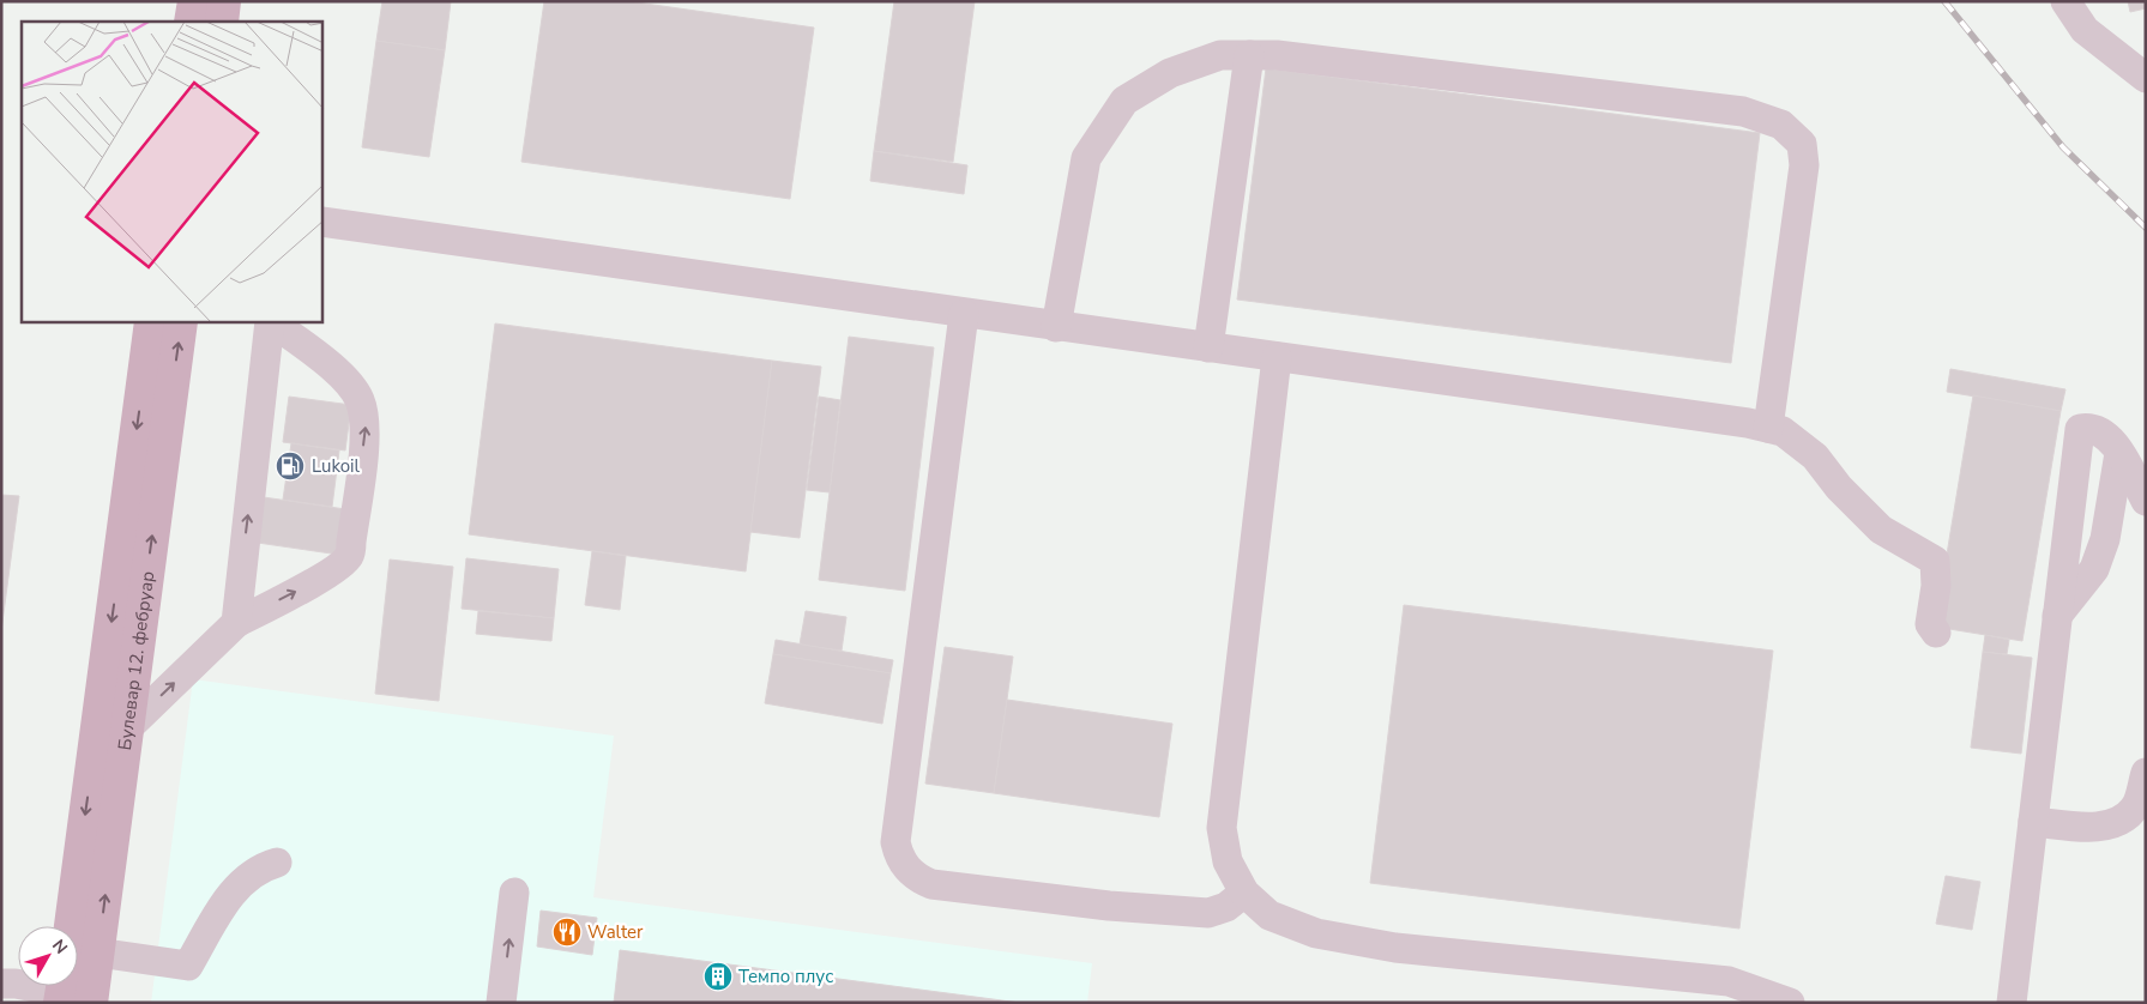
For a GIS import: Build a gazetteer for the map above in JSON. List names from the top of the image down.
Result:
{
  "streets": {
    "main road": ["Булевар 12. фебруар"]
  },
  "places": {
    "fuel station": ["Lukoil"],
    "restaurant": ["Walter"],
    "building": ["Темпо плус"]
  },
  "north": "top right"
}
